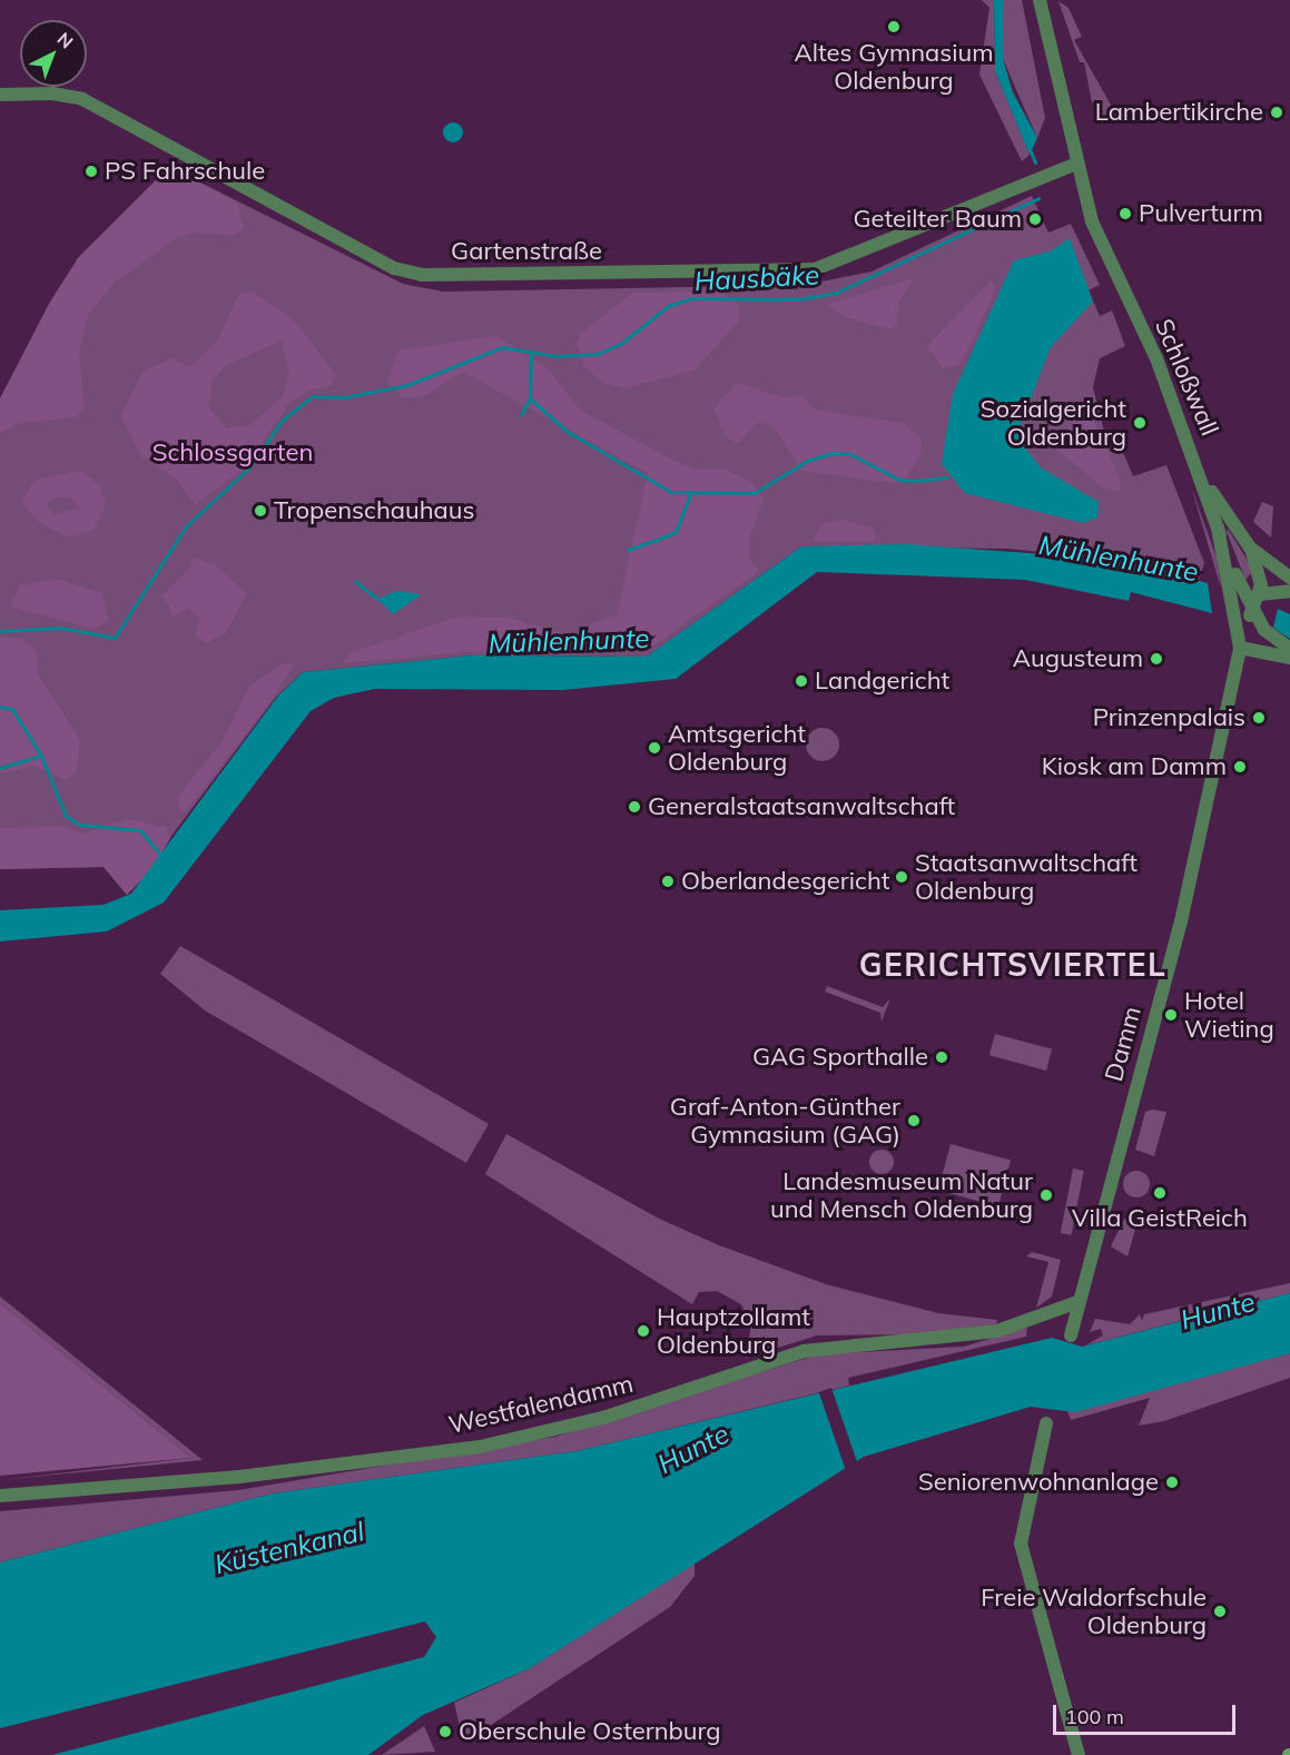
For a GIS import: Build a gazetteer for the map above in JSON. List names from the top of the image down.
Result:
{
  "streets": {
    "street": [
      "Gartenstraße",
      "Schloßwall",
      "Damm",
      "Westfalendamm"
    ]
  },
  "crossings": [
    ["Gartenstraße", "Schloßwall"],
    ["Schloßwall", "Damm"],
    ["Damm", "Westfalendamm"]
  ],
  "districts": ["GERICHTSVIERTEL"],
  "water": [
    "Hausbäke",
    "Mühlenhunte",
    "Hunte",
    "Küstenkanal"
  ],
  "parks": ["Schlossgarten"],
  "places": [
    "Altes Gymnasium Oldenburg",
    "Lambertikirche",
    "PS Fahrschule",
    "Pulverturm",
    "Geteilter Baum",
    "Sozialgericht Oldenburg",
    "Tropenschauhaus",
    "Augusteum",
    "Landgericht",
    "Prinzenpalais",
    "Amtsgericht Oldenburg",
    "Kiosk am Damm",
    "Generalstaatsanwaltschaft",
    "Staatsanwaltschaft Oldenburg",
    "Oberlandesgericht",
    "Hotel Wieting",
    "GAG Sporthalle",
    "Graf-Anton-Günther Gymnasium (GAG)",
    "Villa GeistReich",
    "Landesmuseum Natur und Mensch Oldenburg",
    "Hauptzollamt Oldenburg",
    "Seniorenwohnanlage",
    "Freie Waldorfschule Oldenburg",
    "Oberschule Osternburg"
  ],
  "scale_bar": "100 m",
  "north": "top right"
}
